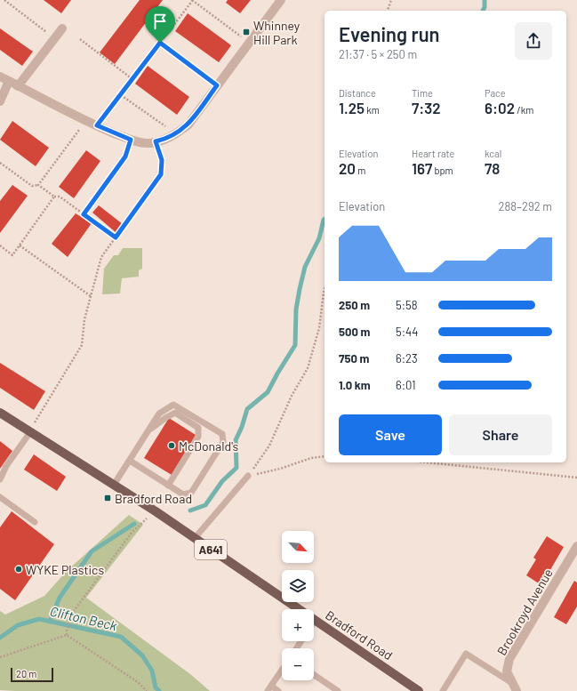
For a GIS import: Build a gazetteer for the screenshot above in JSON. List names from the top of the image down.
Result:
{
  "streets": {
    "main road": ["A641", "Bradford Road"],
    "street": ["Brookroyd Avenue"]
  },
  "water": ["Clifton Beck"],
  "places": {
    "transit": ["Whinney Hill Park", "Bradford Road"],
    "other": ["McDonald's", "WYKE Plastics"]
  },
  "scale_bar": "20 m",
  "north": "bottom right",
  "page": {
    "heading": ["Evening run", "21:37 · 5 × 250 m"],
    "stats": [
      ["Distance", "1.25 km"],
      ["Time", "7:32"],
      ["Pace", "6:02 /km"],
      ["Elevation", "20 m"],
      ["Heart rate", "167 bpm"],
      ["kcal", "78"]
    ],
    "chart": ["Elevation", "288–292 m"],
    "list": [
      {
        "name": "250 m",
        "note": "5:58"
      },
      {
        "name": "500 m",
        "note": "5:44"
      },
      {
        "name": "750 m",
        "note": "6:23"
      },
      {
        "name": "1.0 km",
        "note": "6:01"
      }
    ],
    "buttons": ["Save", "Share"],
    "map_buttons": ["+", "−"],
    "scale": "20 m"
  }
}
